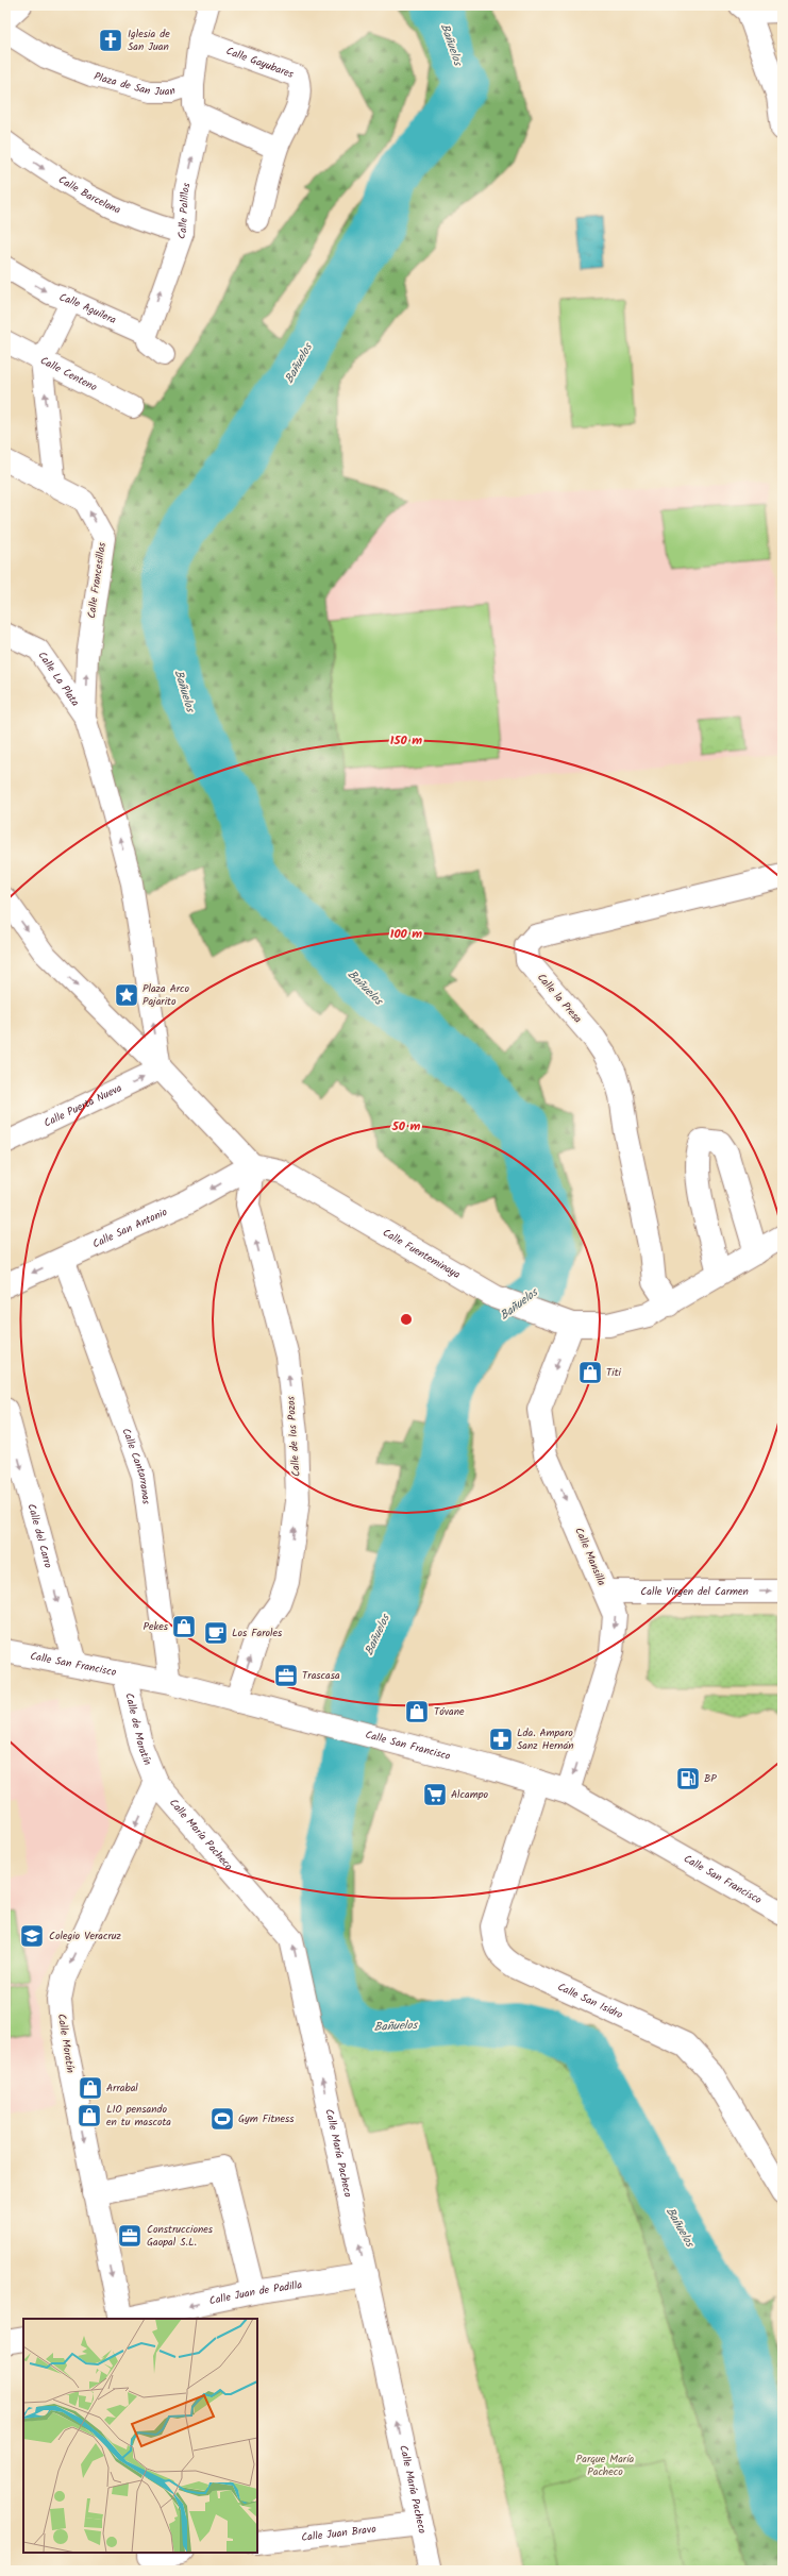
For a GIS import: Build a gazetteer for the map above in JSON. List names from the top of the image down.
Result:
{
  "streets": {
    "street": [
      "Calle Gayubares",
      "Plaza de San Juan",
      "Calle Barcelona",
      "Calle Palillos",
      "Calle Aguilera",
      "Calle Centeno",
      "Calle Francesillas",
      "Calle La Plata",
      "Calle la Presa",
      "Calle Puerta Nueva",
      "Calle San Antonio",
      "Calle Fuenteminaya",
      "Calle de los Pozos",
      "Calle Cantarranas",
      "Calle del Carro",
      "Calle Mansilla",
      "Calle Virgen del Carmen",
      "Calle San Francisco",
      "Calle de Moratín",
      "Calle María Pacheco",
      "Calle San Isidro",
      "Calle Moratín",
      "Calle Juan de Padilla",
      "Calle Juan Bravo"
    ]
  },
  "crossings": [
    ["Plaza de San Juan", "Calle Palillos"],
    ["Calle Barcelona", "Calle Palillos"],
    ["Calle Palillos", "Calle Aguilera"],
    ["Calle Francesillas", "Calle La Plata"],
    ["Calle Francesillas", "Calle Puerta Nueva"],
    ["Calle la Presa", "Calle Fuenteminaya"],
    ["Calle San Antonio", "Calle Fuenteminaya"],
    ["Calle San Antonio", "Calle de los Pozos"],
    ["Calle San Antonio", "Calle Cantarranas"],
    ["Calle Fuenteminaya", "Calle de los Pozos"],
    ["Calle Fuenteminaya", "Calle Mansilla"],
    ["Calle de los Pozos", "Calle San Francisco"],
    ["Calle Cantarranas", "Calle San Francisco"],
    ["Calle del Carro", "Calle San Francisco"],
    ["Calle Mansilla", "Calle Virgen del Carmen"],
    ["Calle Mansilla", "Calle San Francisco"],
    ["Calle San Francisco", "Calle de Moratín"],
    ["Calle San Francisco", "Calle San Isidro"],
    ["Calle de Moratín", "Calle María Pacheco"],
    ["Calle de Moratín", "Calle Moratín"],
    ["Calle María Pacheco", "Calle Moratín"],
    ["Calle María Pacheco", "Calle Juan de Padilla"],
    ["Calle María Pacheco", "Calle Juan Bravo"]
  ],
  "one_way": [
    "Calle Barcelona",
    "Calle Palillos",
    "Calle Aguilera",
    "Calle Francesillas",
    "Calle Puerta Nueva",
    "Calle San Antonio",
    "Calle de los Pozos",
    "Calle del Carro",
    "Calle Mansilla",
    "Calle Virgen del Carmen",
    "Calle María Pacheco",
    "Calle Moratín",
    "Calle Juan de Padilla"
  ],
  "water": ["Bañuelos"],
  "parks": ["Parque María Pacheco"],
  "places": {
    "church": ["Iglesia de San Juan"],
    "place": ["Plaza Arco Pajarito"],
    "shop": [
      "Titi",
      "Pekes",
      "Tóvane",
      "Arrabal",
      "LIO pensando en tu mascota"
    ],
    "cafe": ["Los Faroles"],
    "office": ["Trascasa", "Construcciones Gaopal S.L."],
    "pharmacy": ["Lda. Amparo Sanz Hernán"],
    "fuel station": ["BP"],
    "supermarket": ["Alcampo"],
    "school or university": ["Colegio Veracruz"],
    "sports": ["Gym Fitness"]
  },
  "rings": ["150 m", "100 m", "50 m"]
}
